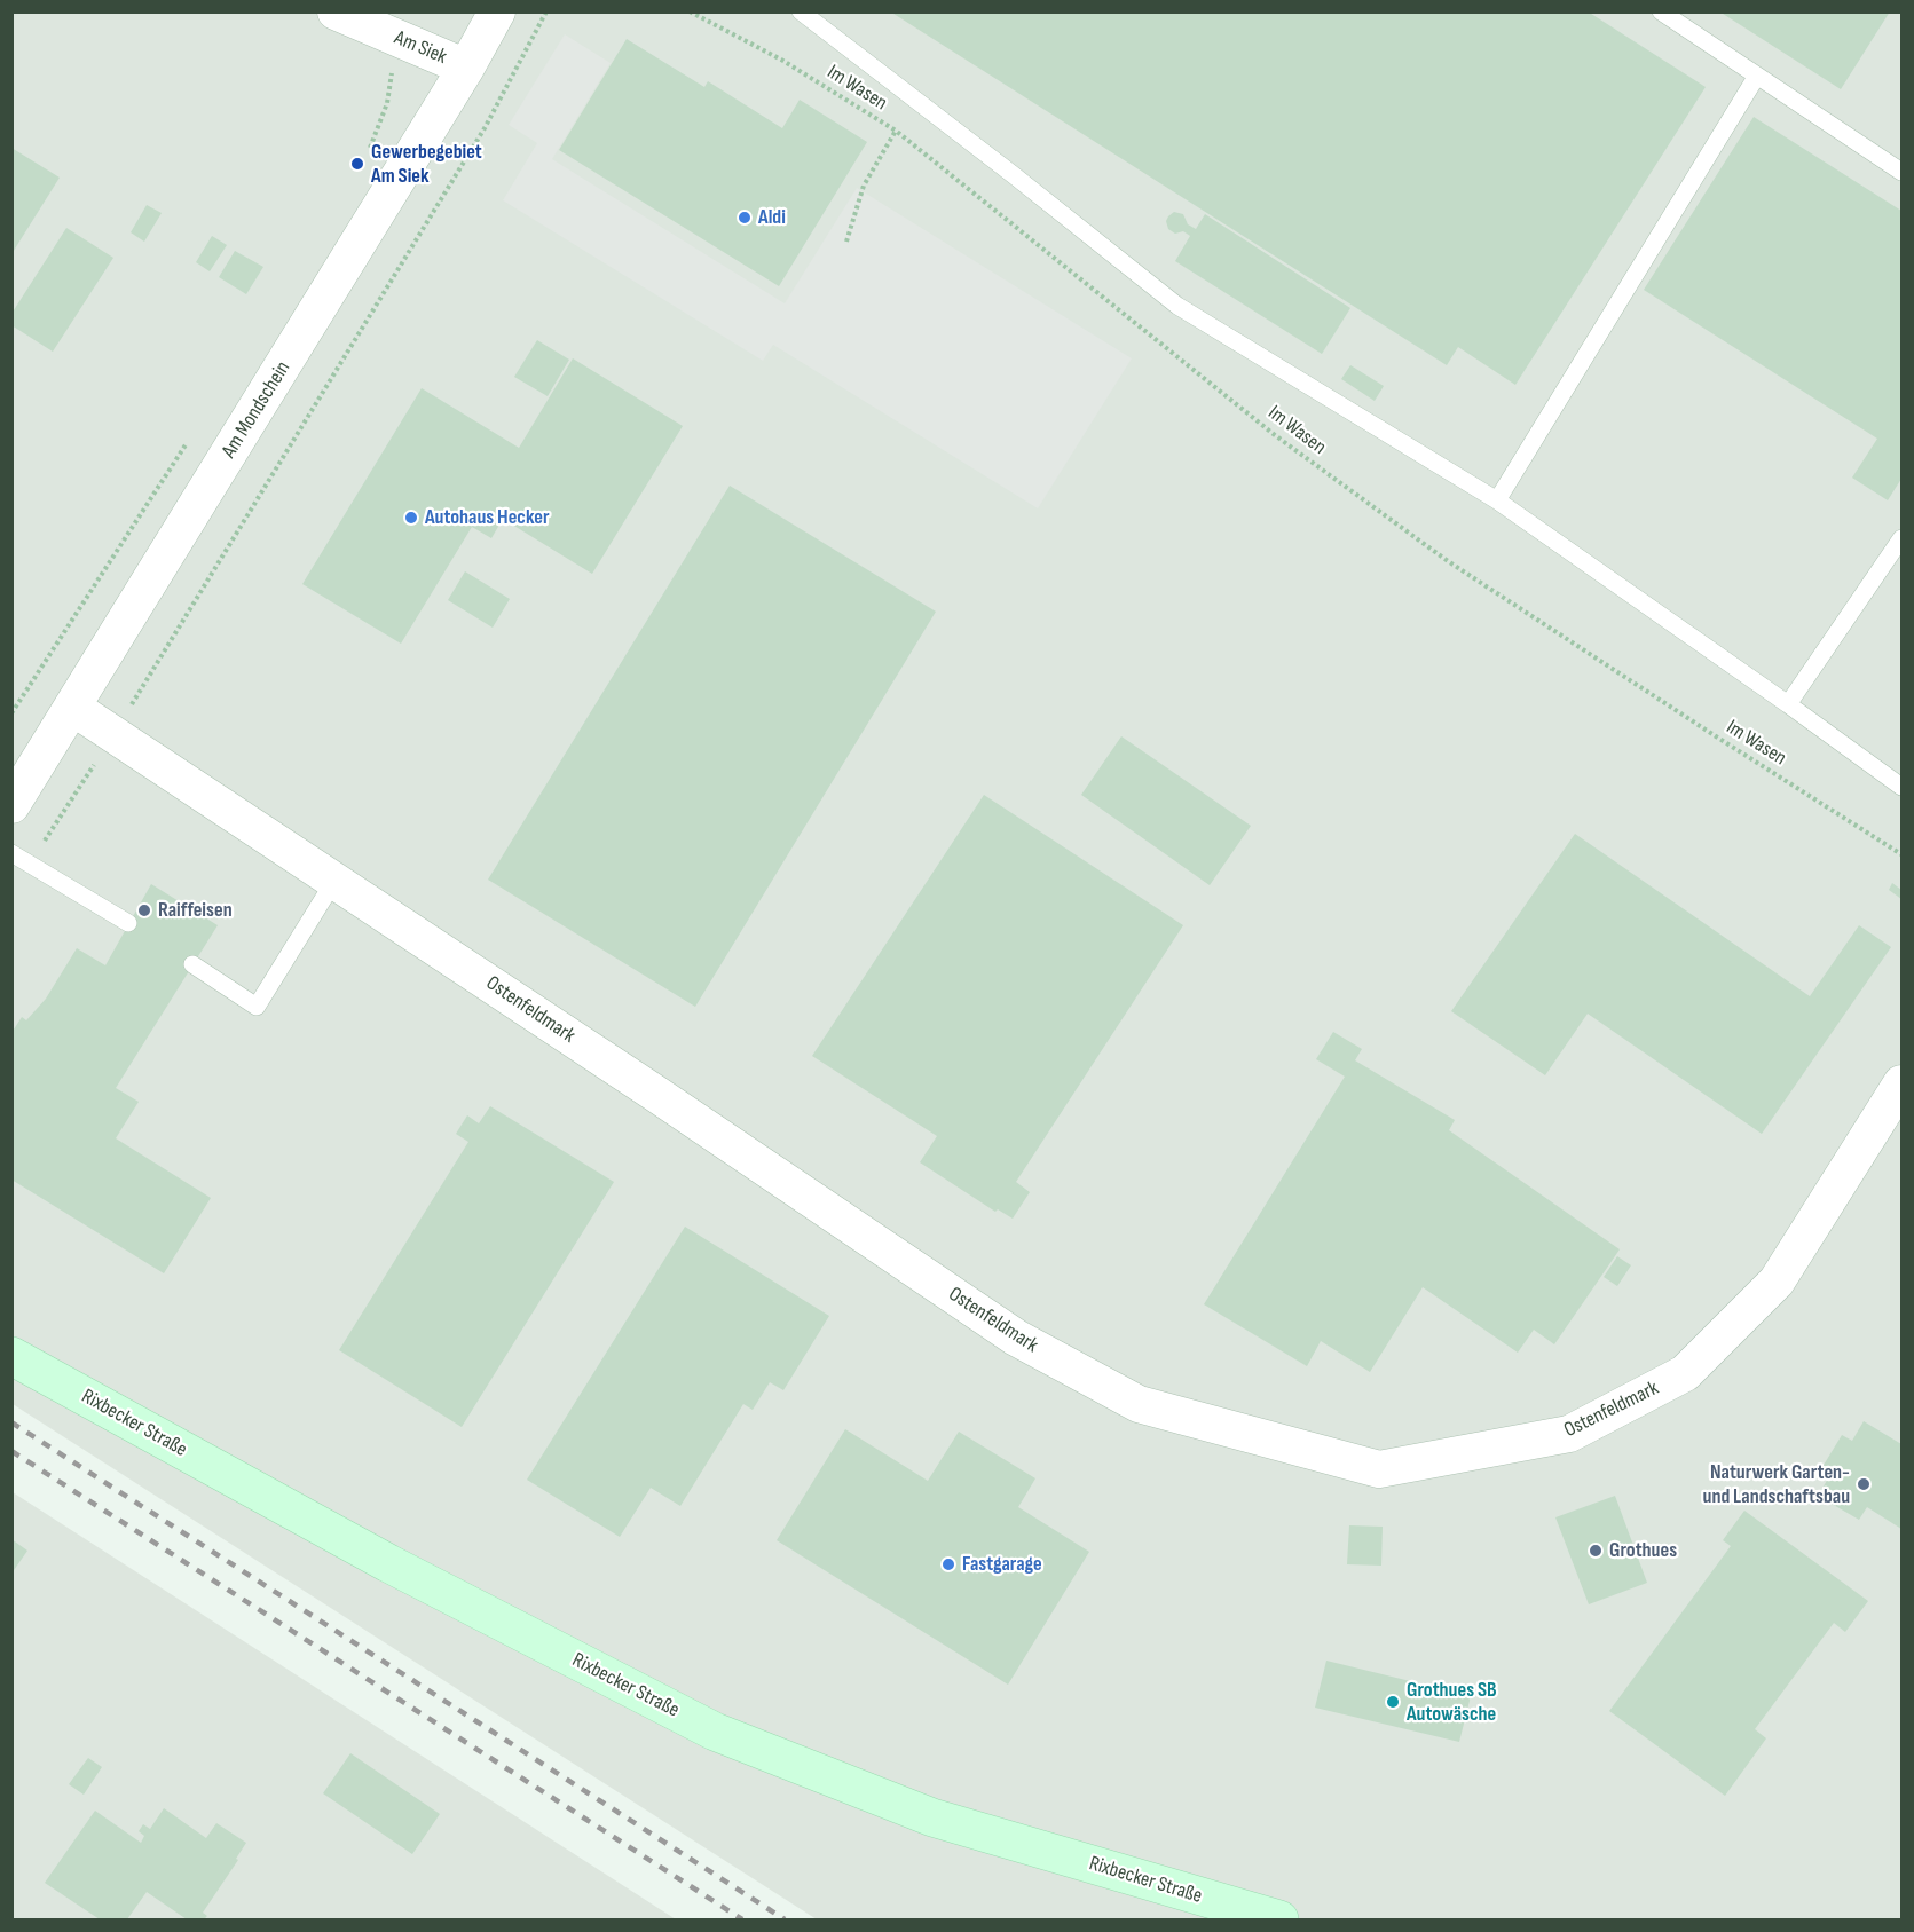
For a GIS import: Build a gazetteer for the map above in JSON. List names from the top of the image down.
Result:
{
  "streets": {
    "main road": ["Rixbecker Straße"],
    "street": ["Am Siek", "Am Mondschein", "Ostenfeldmark"],
    "path": ["Im Wasen"]
  },
  "crossings": [
    ["Am Siek", "Am Mondschein"],
    ["Am Mondschein", "Ostenfeldmark"]
  ],
  "places": [
    "Gewerbegebiet Am Siek",
    "Aldi",
    "Autohaus Hecker",
    "Raiffeisen",
    "Naturwerk Garten- und Landschaftsbau",
    "Grothues",
    "Fastgarage",
    "Grothues SB Autowäsche"
  ]
}
